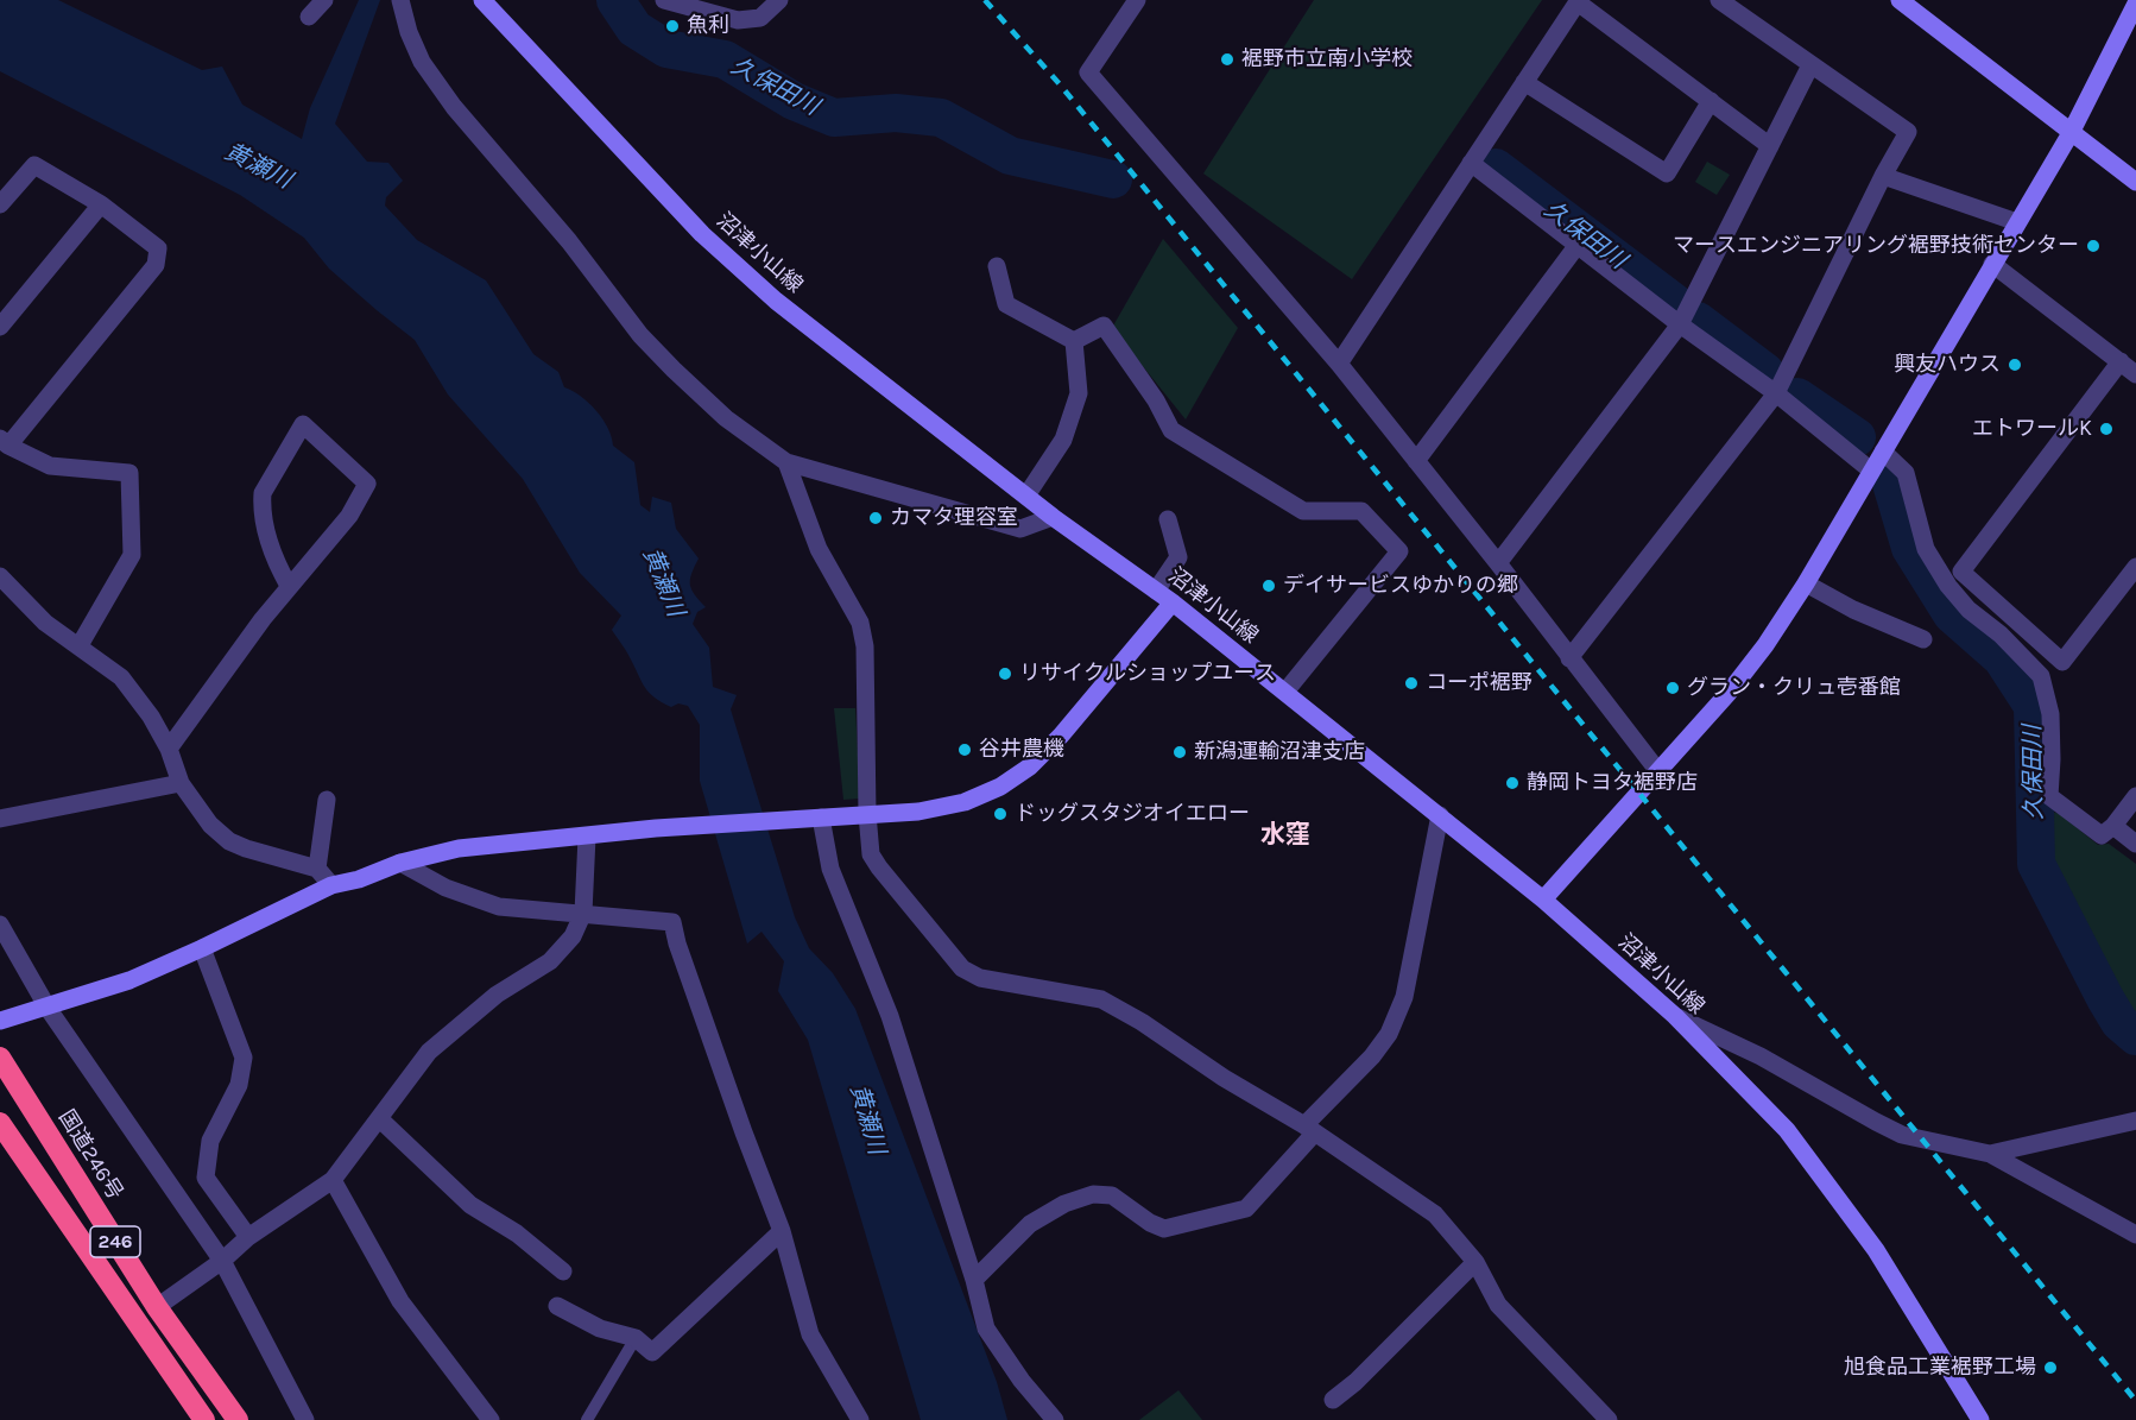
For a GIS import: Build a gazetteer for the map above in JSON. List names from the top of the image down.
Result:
{
  "streets": {
    "highway": ["国道246号", "246"],
    "street": ["沼津小山線"]
  },
  "districts": ["水窪"],
  "water": ["久保田川", "黄瀬川"],
  "places": [
    "魚利",
    "裾野市立南小学校",
    "マースエンジニアリング裾野技術センター",
    "興友ハウス",
    "エトワールK",
    "カマタ理容室",
    "デイサービスゆかりの郷",
    "リサイクルショップユース",
    "コーポ裾野",
    "グラン・クリュ壱番館",
    "谷井農機",
    "新潟運輸沼津支店",
    "静岡トヨタ裾野店",
    "ドッグスタジオイエロー",
    "旭食品工業裾野工場"
  ]
}
